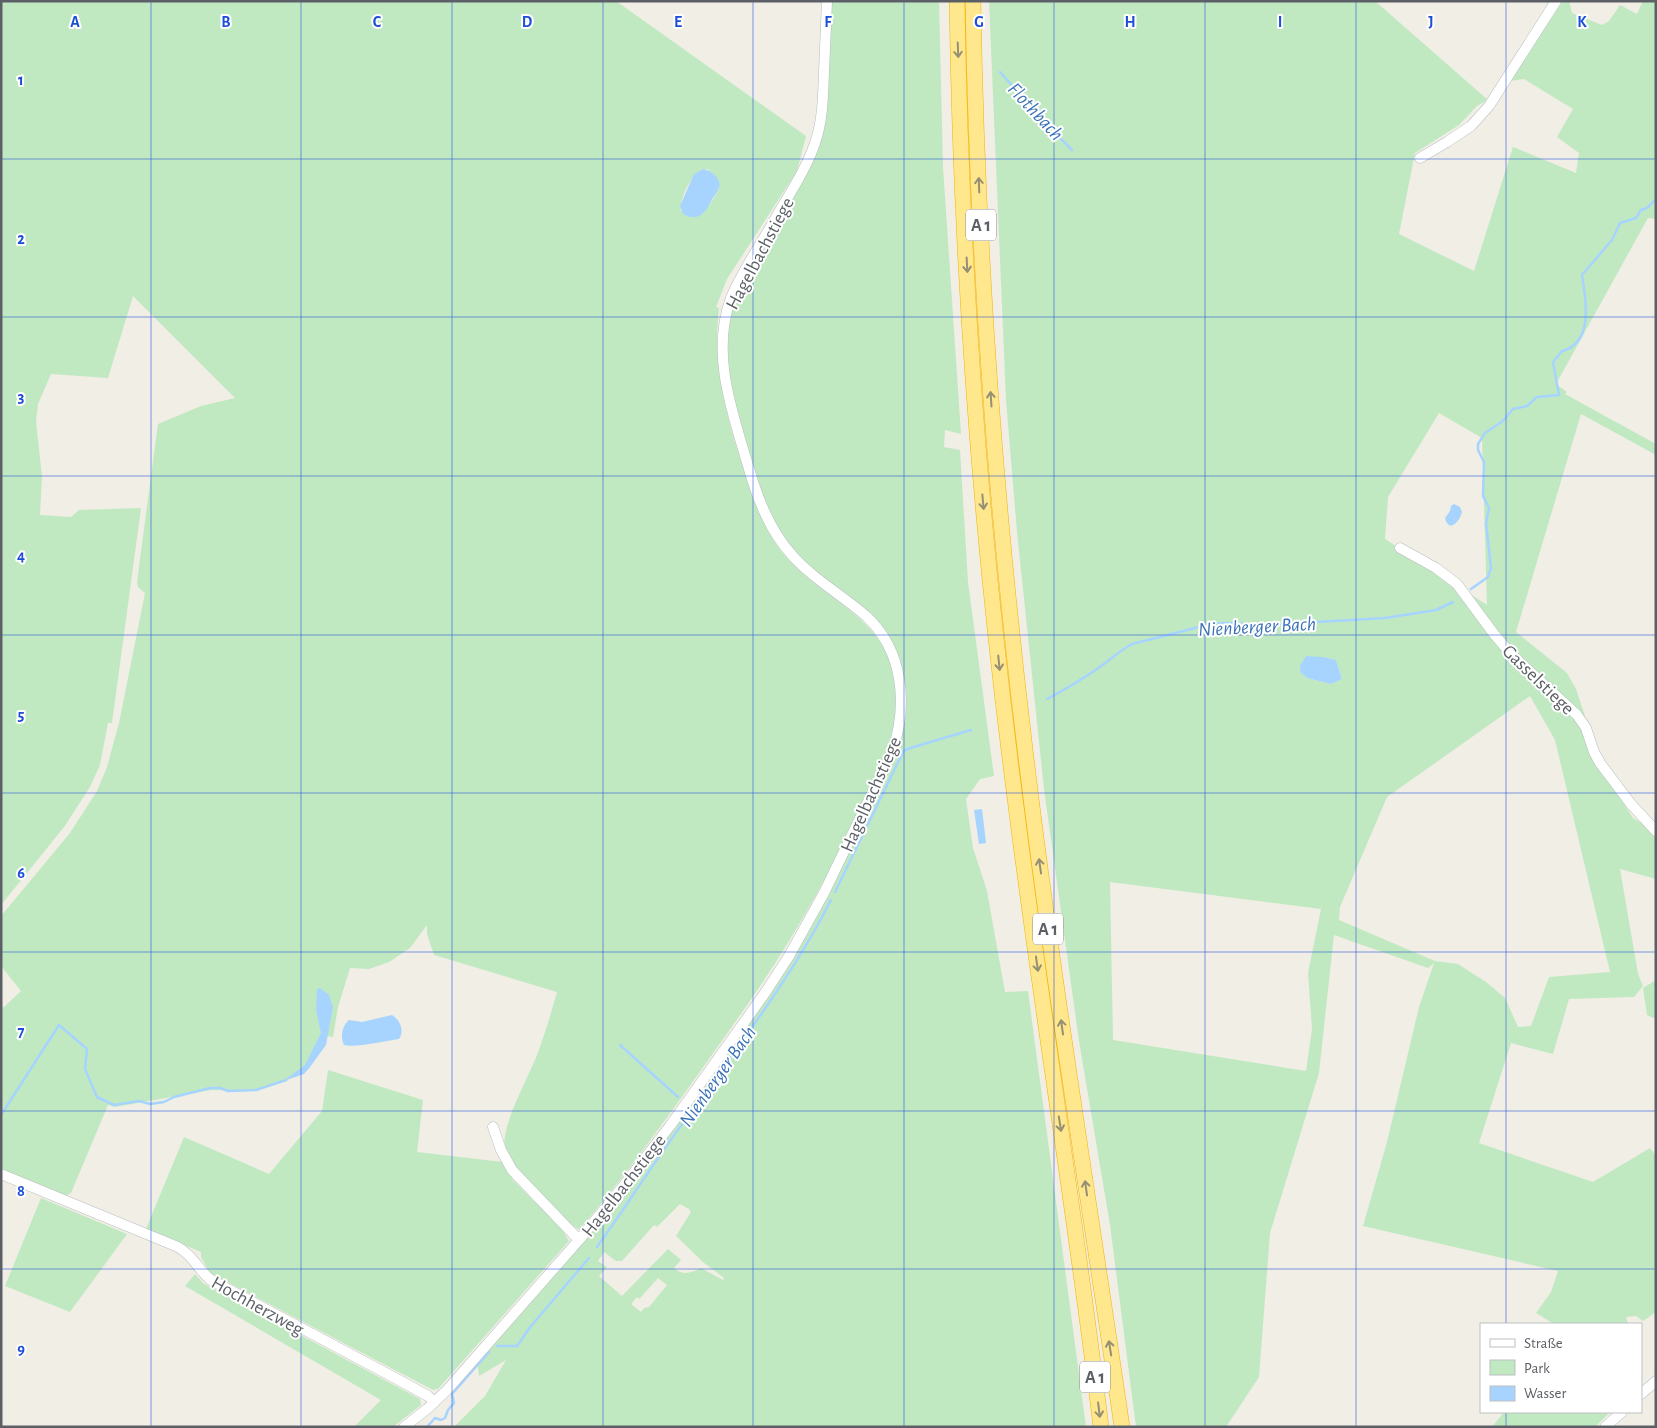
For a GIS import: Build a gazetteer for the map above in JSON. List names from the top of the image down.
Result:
{
  "streets": {
    "highway": ["A 1"],
    "street": ["Hagelbachstiege", "Gasselstiege", "Hochherzweg"]
  },
  "crossings": [
    ["Hagelbachstiege", "Hochherzweg"]
  ],
  "water": ["Flothbach", "Nienberger Bach"],
  "legend": ["Straße", "Park", "Wasser"],
  "grid": {
    "columns": [
      "A",
      "B",
      "C",
      "D",
      "E",
      "F",
      "G",
      "H",
      "I",
      "J",
      "K"
    ],
    "rows": [
      "1",
      "2",
      "3",
      "4",
      "5",
      "6",
      "7",
      "8",
      "9"
    ]
  }
}
